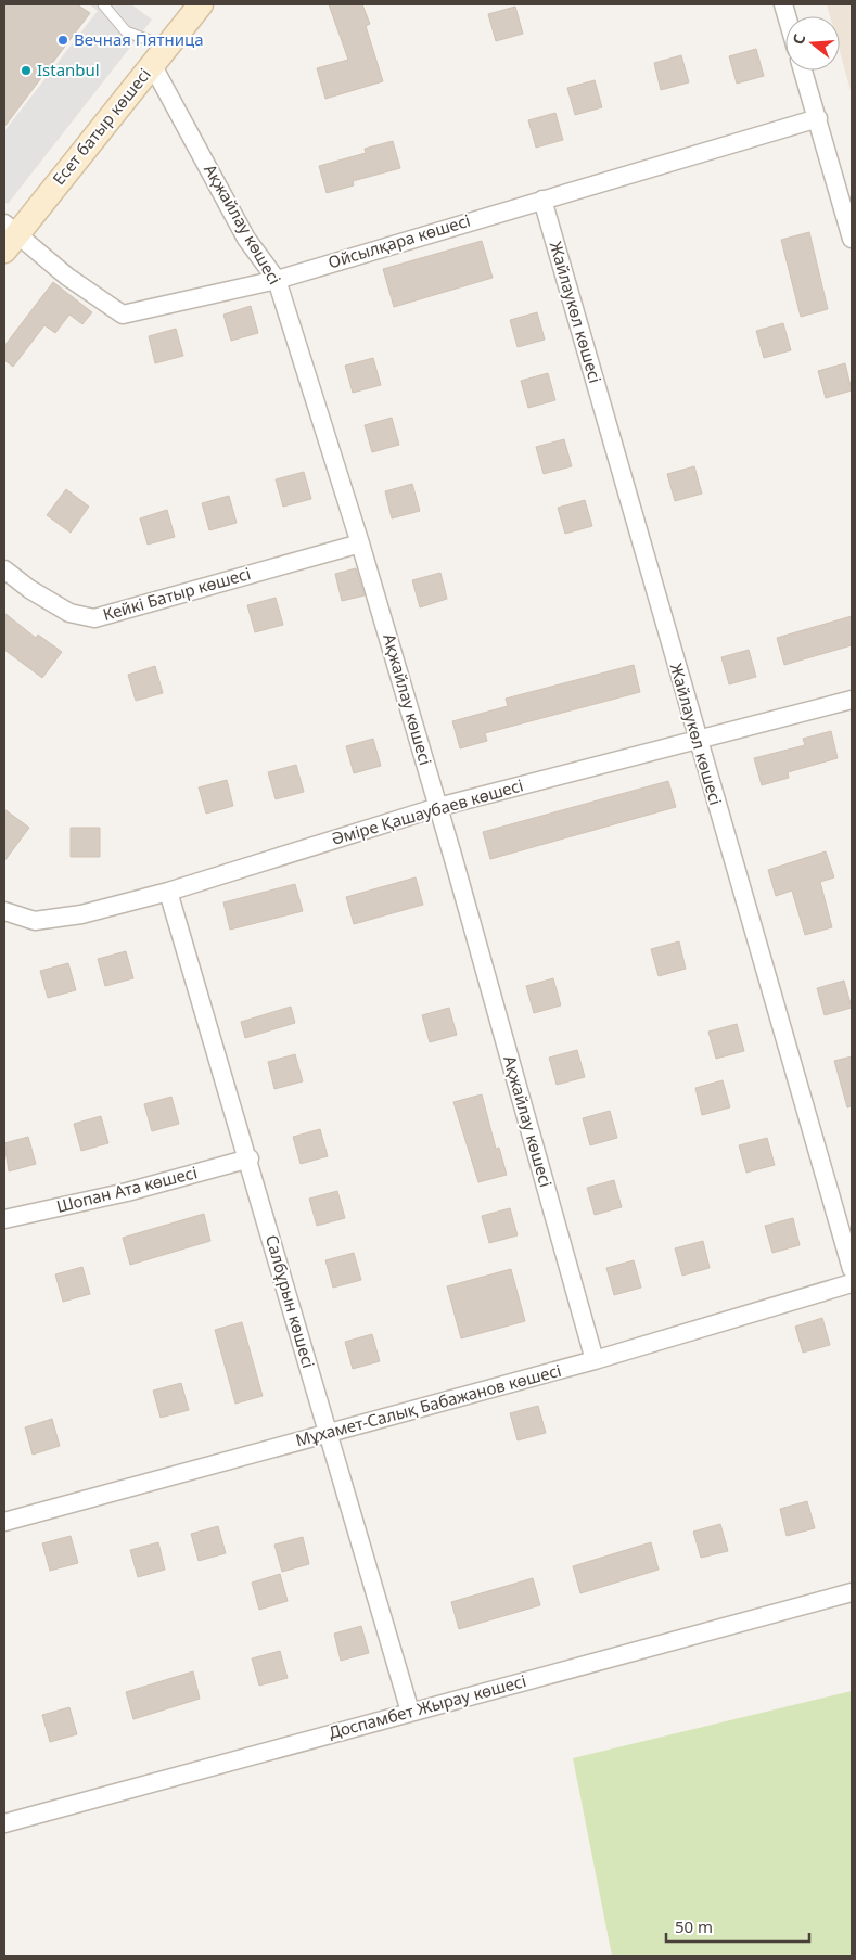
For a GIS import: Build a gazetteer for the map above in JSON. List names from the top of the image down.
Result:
{
  "streets": {
    "street": [
      "Есет батыр көшесі",
      "Ақжайлау көшесі",
      "Ойсылқара көшесі",
      "Жайлаукөл көшесі",
      "Кейкі Батыр көшесі",
      "Әміре Қашаубаев көшесі",
      "Шопан Ата көшесі",
      "Салбұрын көшесі",
      "Мұхамет-Салық Бабажанов көшесі",
      "Доспамбет Жырау көшесі"
    ]
  },
  "crossings": [
    ["Есет батыр көшесі", "Ақжайлау көшесі"],
    ["Есет батыр көшесі", "Ойсылқара көшесі"],
    ["Ақжайлау көшесі", "Ойсылқара көшесі"],
    ["Ақжайлау көшесі", "Кейкі Батыр көшесі"],
    ["Ақжайлау көшесі", "Әміре Қашаубаев көшесі"],
    ["Ақжайлау көшесі", "Мұхамет-Салық Бабажанов көшесі"],
    ["Ойсылқара көшесі", "Жайлаукөл көшесі"],
    ["Жайлаукөл көшесі", "Әміре Қашаубаев көшесі"],
    ["Әміре Қашаубаев көшесі", "Салбұрын көшесі"],
    ["Шопан Ата көшесі", "Салбұрын көшесі"],
    ["Салбұрын көшесі", "Мұхамет-Салық Бабажанов көшесі"],
    ["Салбұрын көшесі", "Доспамбет Жырау көшесі"]
  ],
  "places": ["Вечная Пятница", "Istanbul"],
  "scale_bar": "50 m",
  "north": "left"
}
